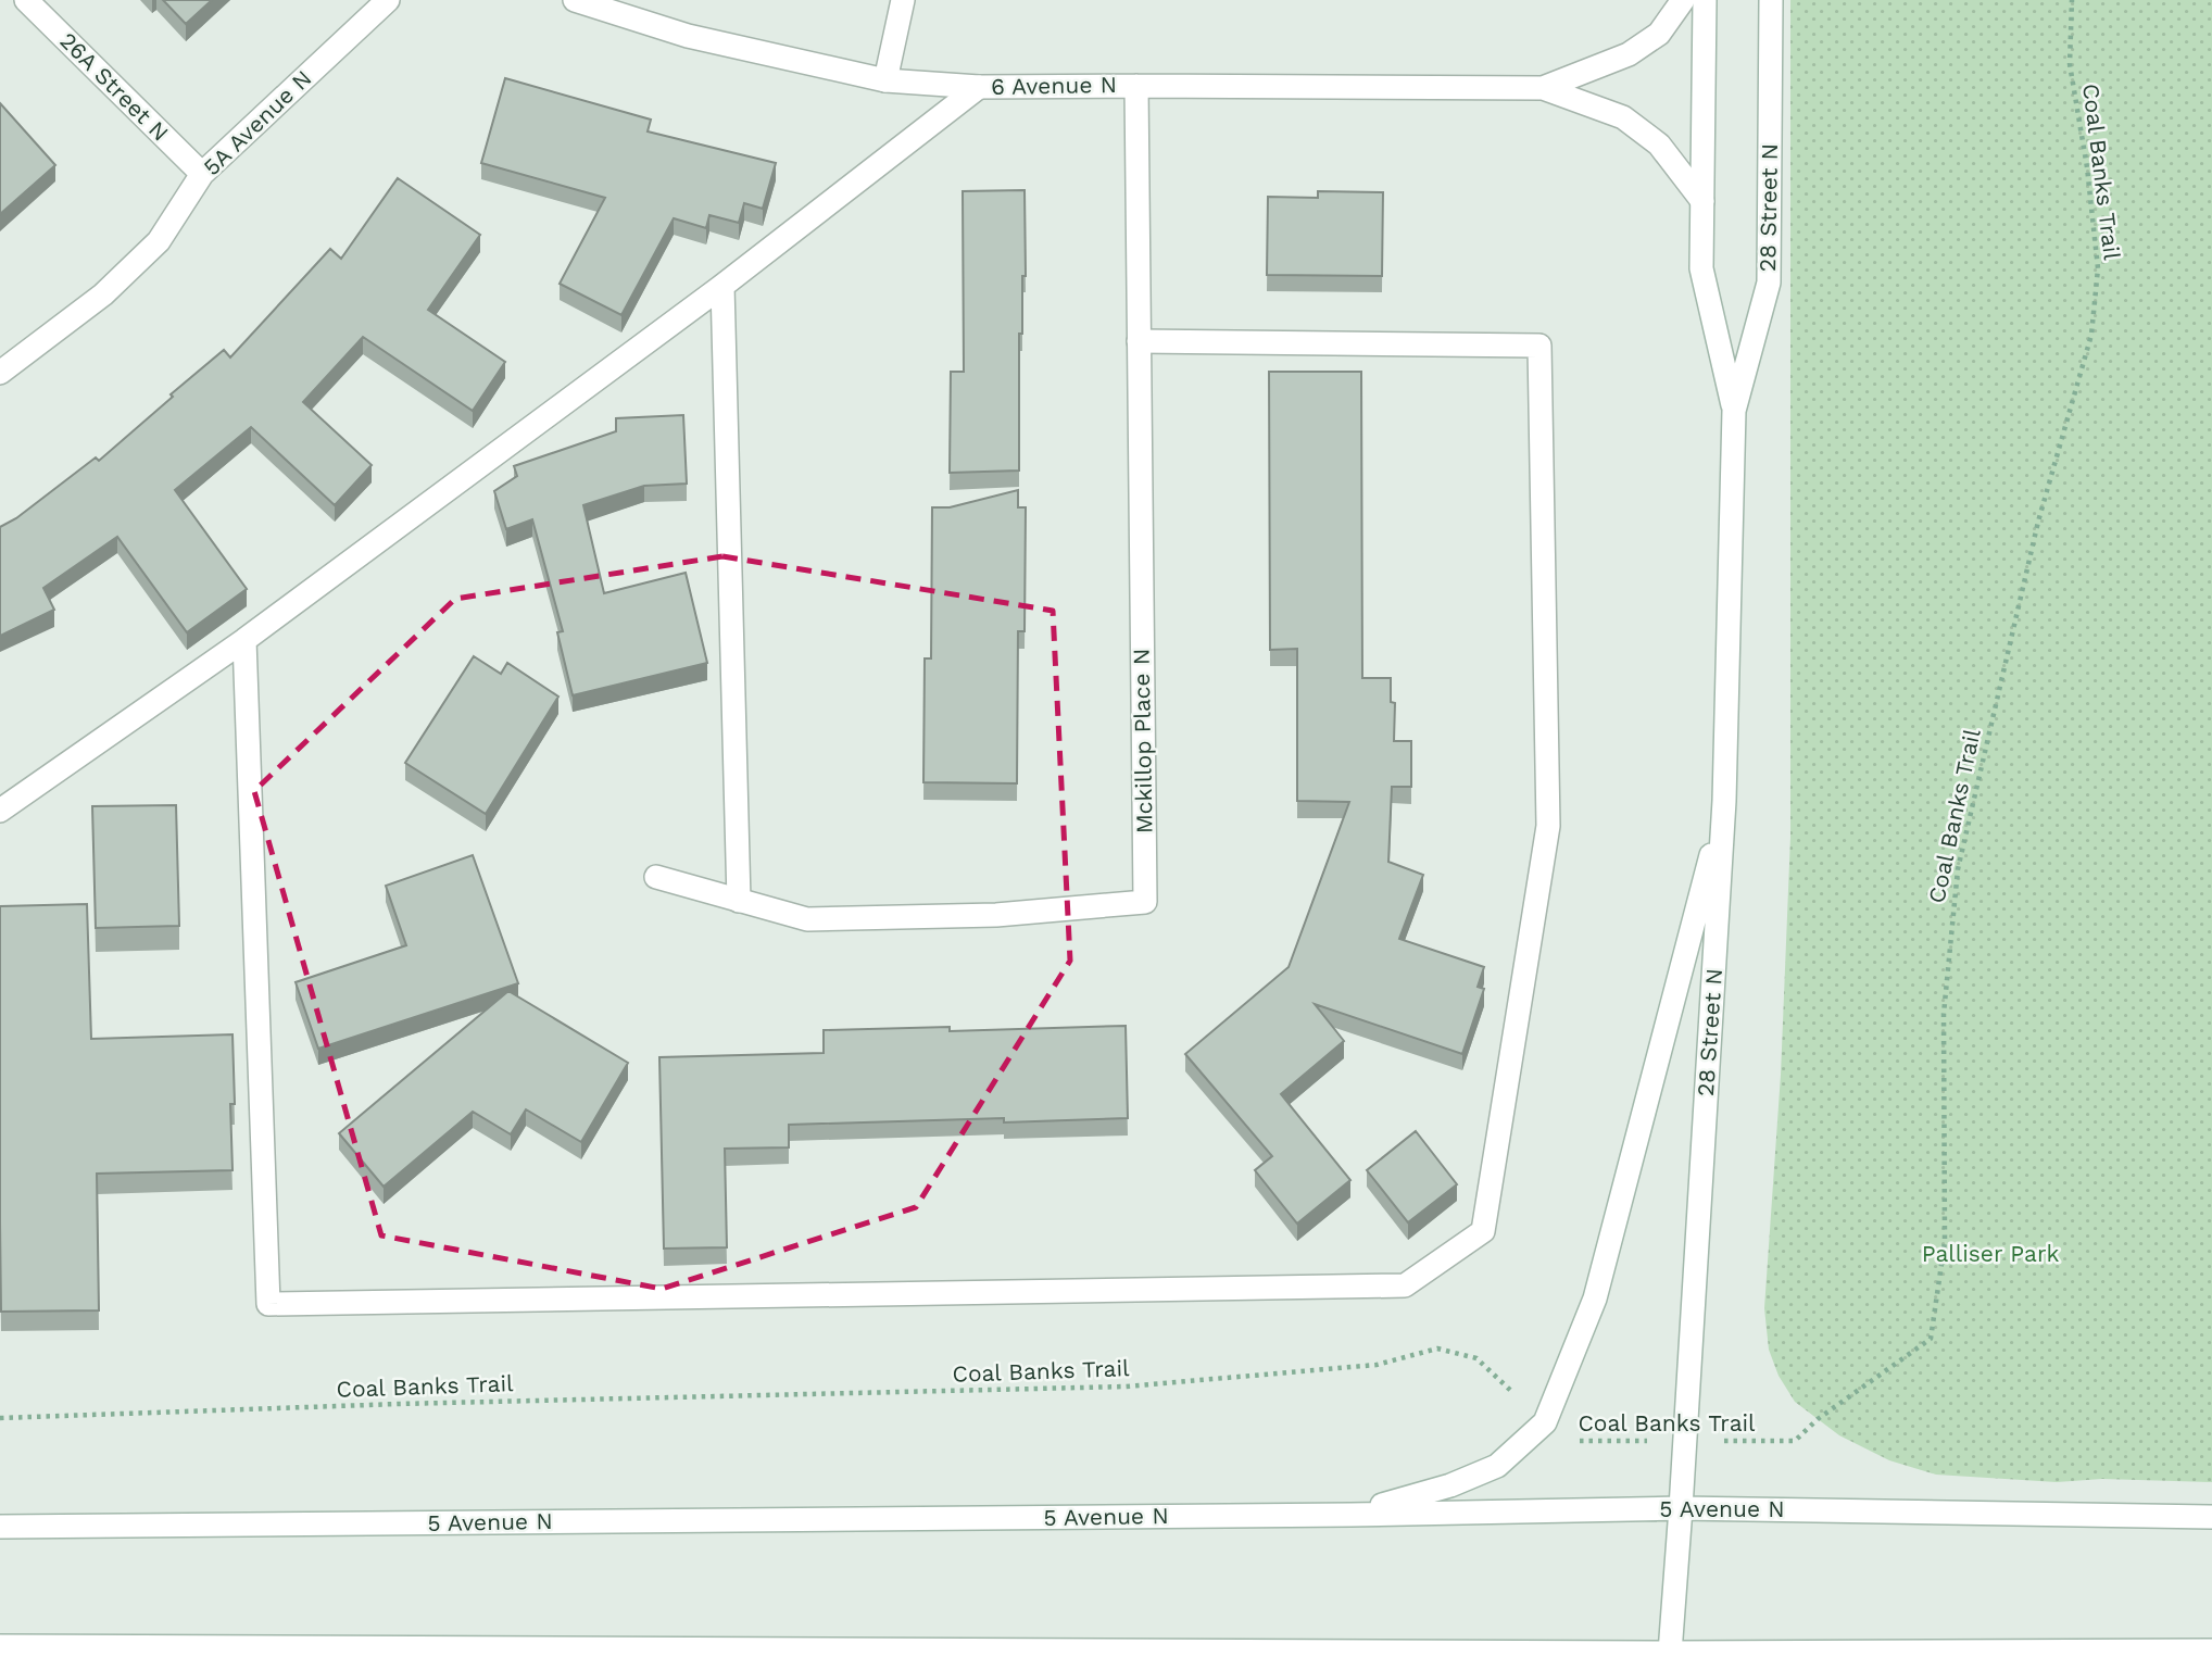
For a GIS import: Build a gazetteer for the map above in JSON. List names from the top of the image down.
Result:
{
  "streets": {
    "main road": [
      "6 Avenue N",
      "26A Street N",
      "5A Avenue N",
      "28 Street N",
      "Mckillop Place N",
      "5 Avenue N"
    ],
    "path": ["Coal Banks Trail"]
  },
  "crossings": [
    ["6 Avenue N", "28 Street N"],
    ["6 Avenue N", "Mckillop Place N"],
    ["26A Street N", "5A Avenue N"],
    ["Coal Banks Trail", "28 Street N"],
    ["28 Street N", "5 Avenue N"]
  ],
  "parks": ["Palliser Park"]
}
